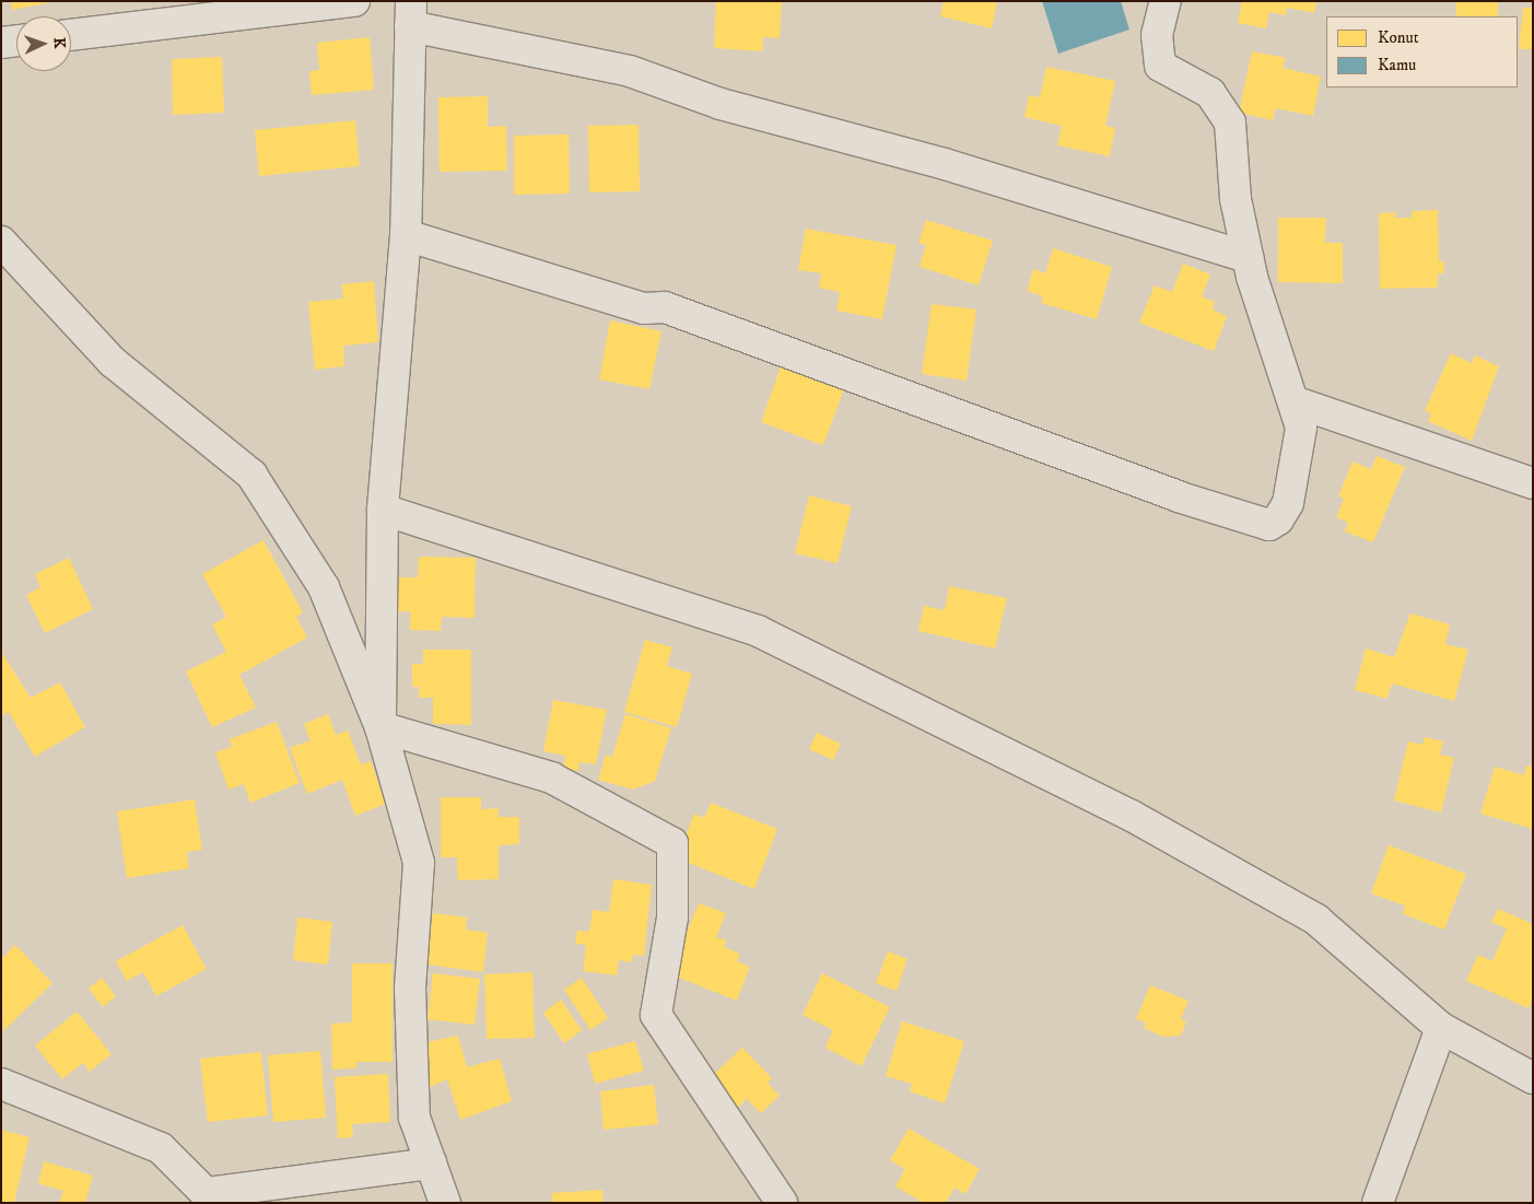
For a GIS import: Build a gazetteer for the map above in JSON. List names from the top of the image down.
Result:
{
  "legend": ["Konut", "Kamu"],
  "north": "right"
}
